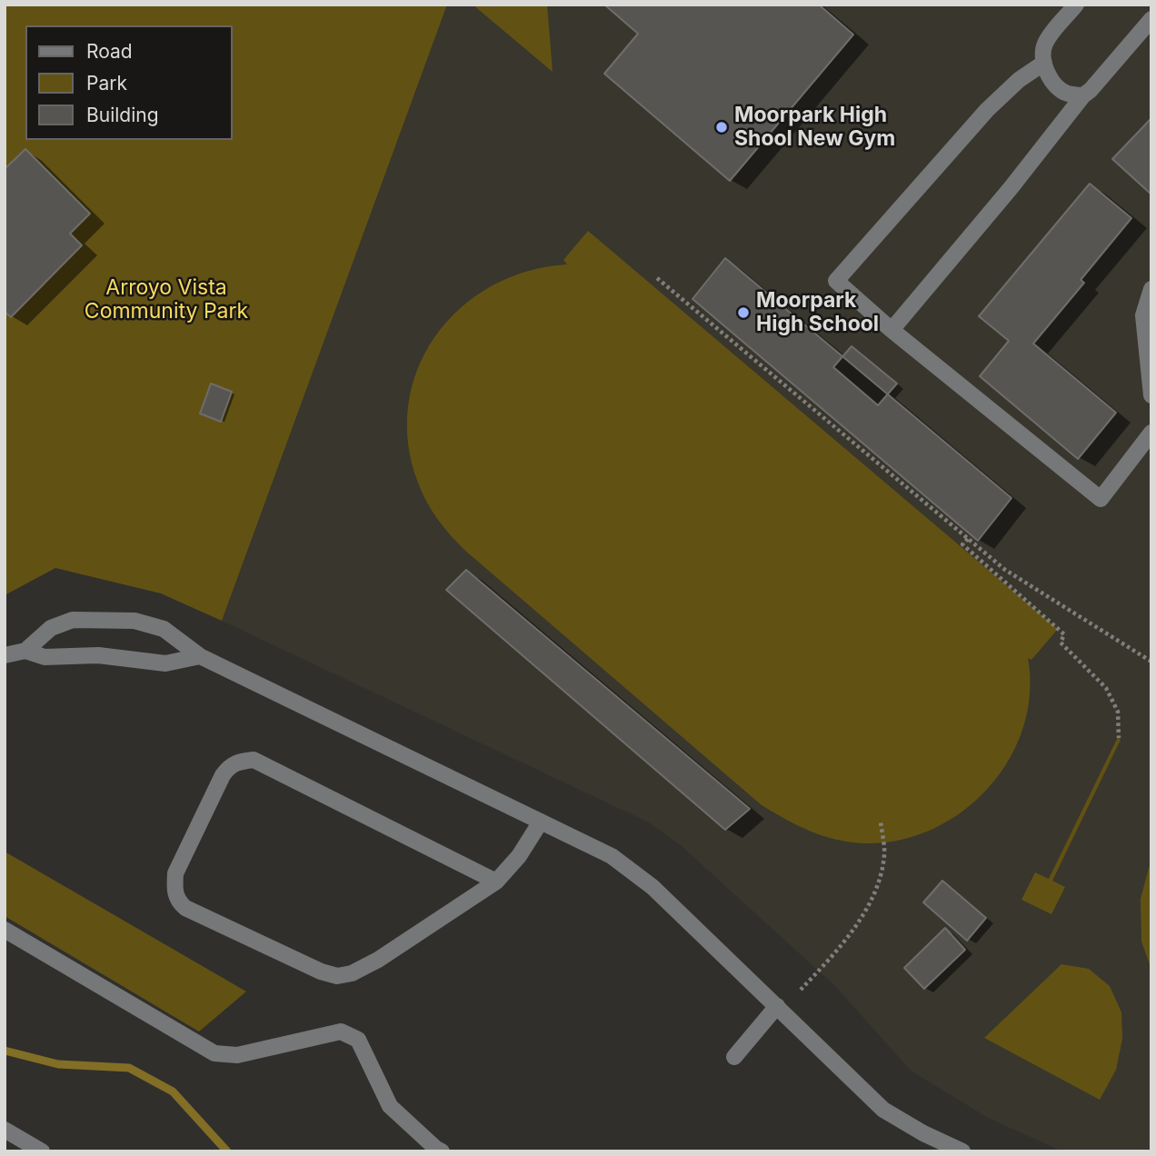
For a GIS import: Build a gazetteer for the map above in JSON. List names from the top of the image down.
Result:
{
  "parks": ["Arroyo Vista Community Park"],
  "places": ["Moorpark High Shool New Gym", "Moorpark High School"],
  "legend": ["Road", "Park", "Building"]
}
